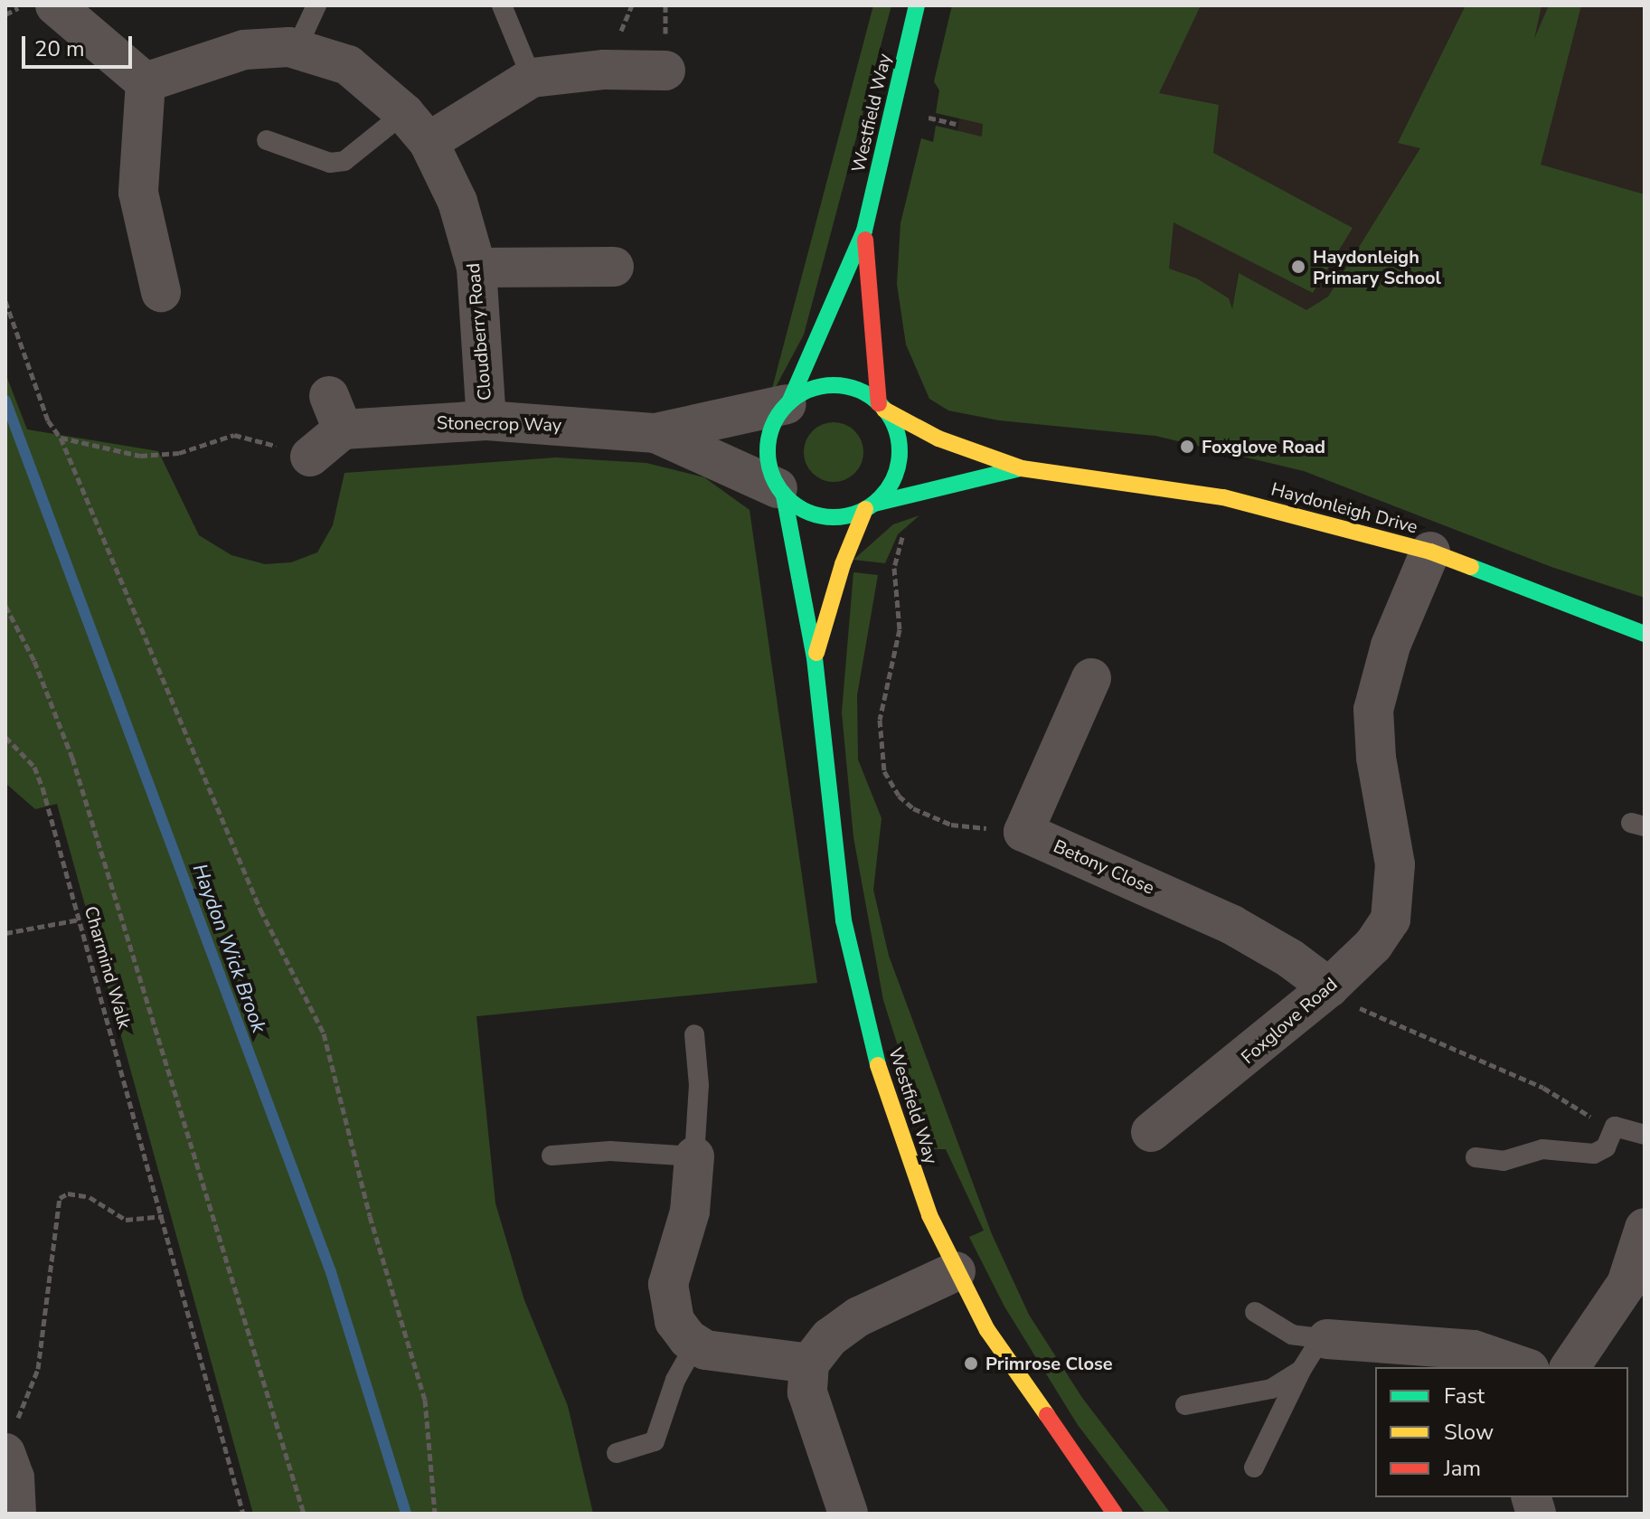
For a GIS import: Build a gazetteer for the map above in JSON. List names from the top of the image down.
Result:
{
  "streets": {
    "main road": ["Westfield Way", "Haydonleigh Drive"],
    "street": [
      "Cloudberry Road",
      "Stonecrop Way",
      "Betony Close",
      "Foxglove Road"
    ],
    "path": ["Charmind Walk"]
  },
  "crossings": [
    ["Westfield Way", "Stonecrop Way"],
    ["Westfield Way", "Haydonleigh Drive"],
    ["Cloudberry Road", "Stonecrop Way"],
    ["Stonecrop Way", "Haydonleigh Drive"],
    ["Haydonleigh Drive", "Foxglove Road"],
    ["Betony Close", "Foxglove Road"]
  ],
  "water": ["Haydon Wick Brook"],
  "places": ["Haydonleigh Primary School", "Foxglove Road", "Primrose Close"],
  "legend": ["Fast", "Slow", "Jam"],
  "scale_bar": "20 m"
}
